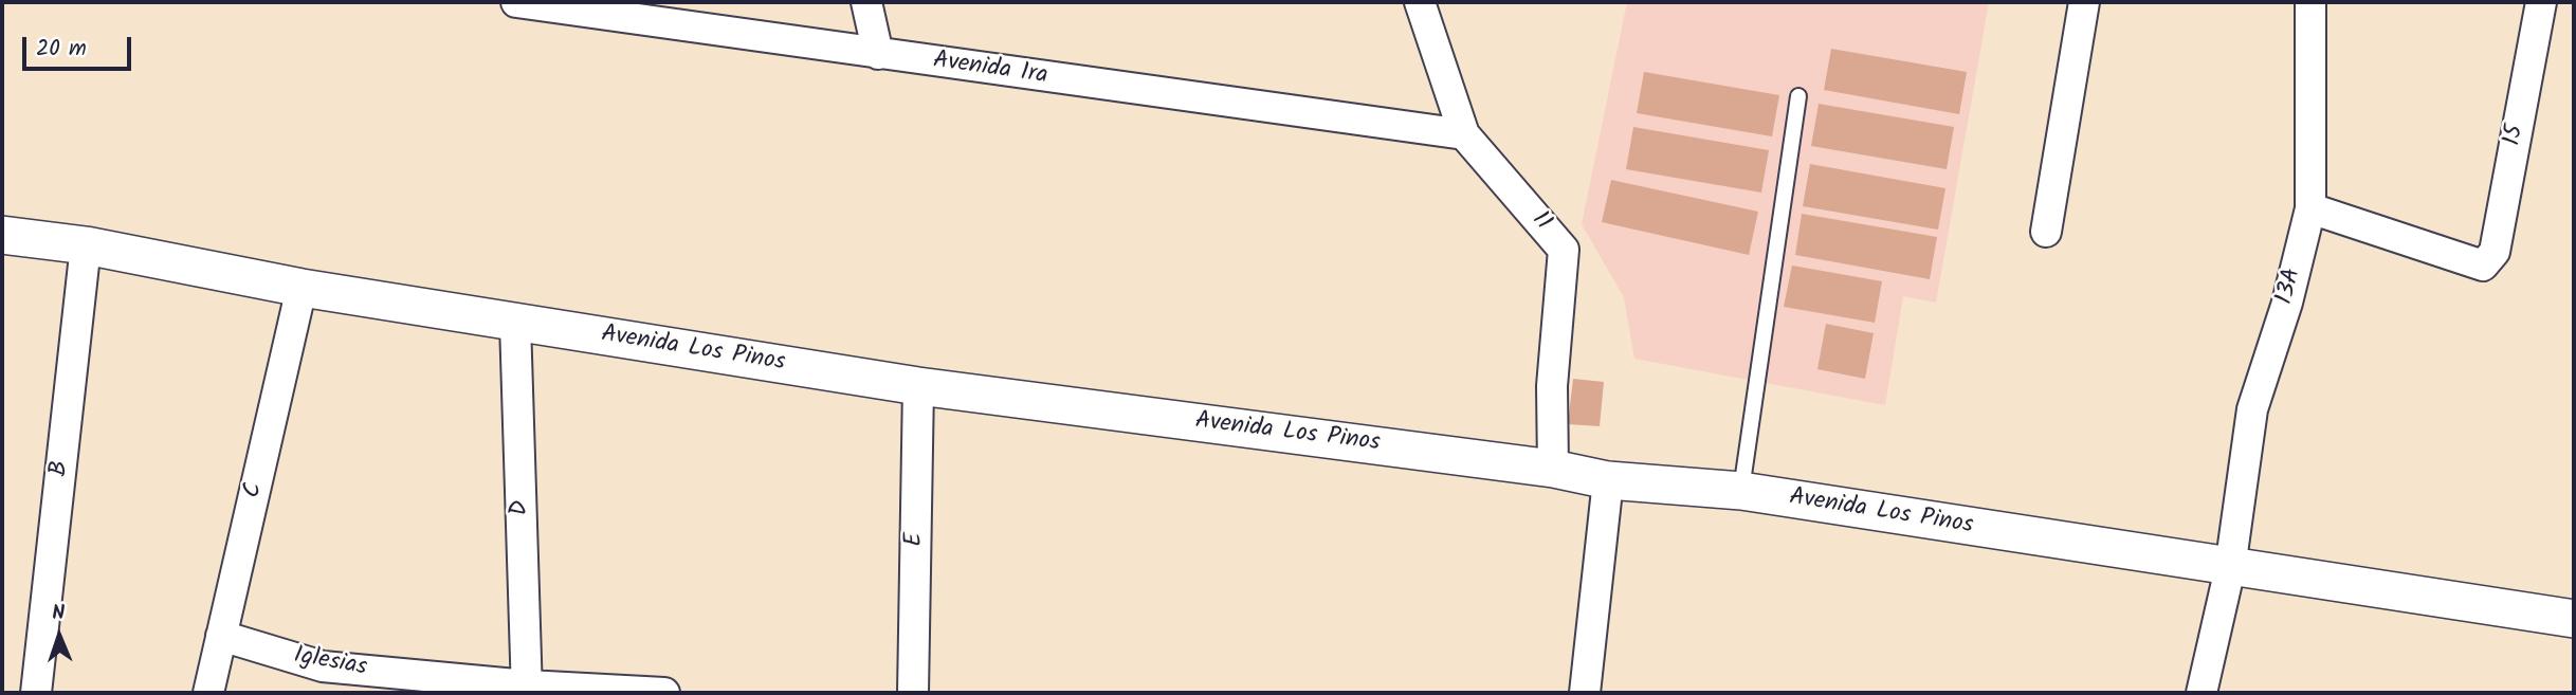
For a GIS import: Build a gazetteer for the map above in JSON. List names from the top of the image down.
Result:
{
  "streets": {
    "street": [
      "Avenida 1ra",
      "15",
      "11",
      "13A",
      "Avenida Los Pinos",
      "B",
      "C",
      "D",
      "E",
      "Iglesias"
    ]
  },
  "crossings": [
    ["Avenida 1ra", "11"],
    ["15", "13A"],
    ["11", "Avenida Los Pinos"],
    ["13A", "Avenida Los Pinos"],
    ["Avenida Los Pinos", "B"],
    ["Avenida Los Pinos", "C"],
    ["Avenida Los Pinos", "D"],
    ["Avenida Los Pinos", "E"],
    ["C", "Iglesias"],
    ["D", "Iglesias"]
  ],
  "scale_bar": "20 m",
  "north": "top"
}
